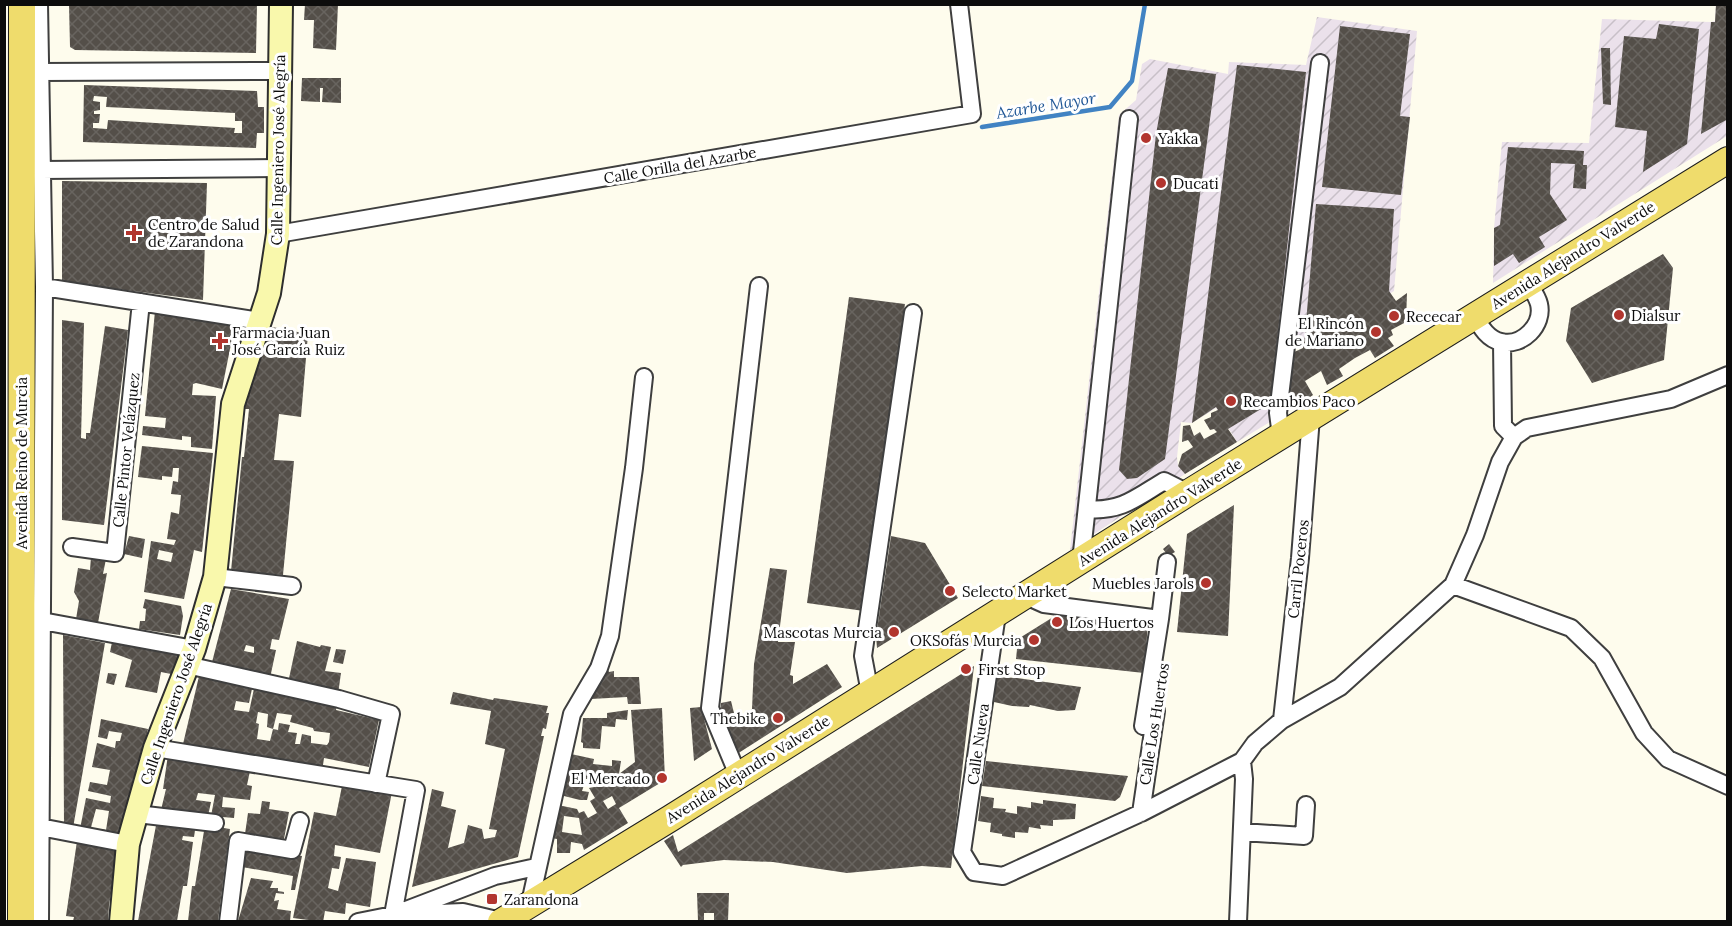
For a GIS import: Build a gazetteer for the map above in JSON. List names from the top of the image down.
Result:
{
  "streets": {
    "main road": ["Avenida Alejandro Valverde", "Avenida Reino de Murcia"],
    "street": [
      "Calle Ingeniero José Alegría",
      "Calle Orilla del Azarbe",
      "Calle Pintor Velázquez",
      "Carril Poceros",
      "Calle Los Huertos",
      "Calle Nueva"
    ]
  },
  "crossings": [
    ["Calle Ingeniero José Alegría", "Calle Orilla del Azarbe"],
    ["Avenida Alejandro Valverde", "Carril Poceros"],
    ["Avenida Alejandro Valverde", "Calle Nueva"],
    ["Calle Los Huertos", "Calle Nueva"]
  ],
  "water": ["Azarbe Mayor"],
  "places": {
    "other": [
      "Yakka",
      "Ducati",
      "Dialsur",
      "Rececar",
      "El Rincón de Mariano",
      "Recambios Paco",
      "Muebles Jarols",
      "Selecto Market",
      "Los Huertos",
      "Mascotas Murcia",
      "OKSofás Murcia",
      "First Stop",
      "Thebike",
      "El Mercado"
    ],
    "health": ["Centro de Salud de Zarandona", "Farmacia Juan José García Ruiz"],
    "transit": ["Zarandona"]
  }
}
